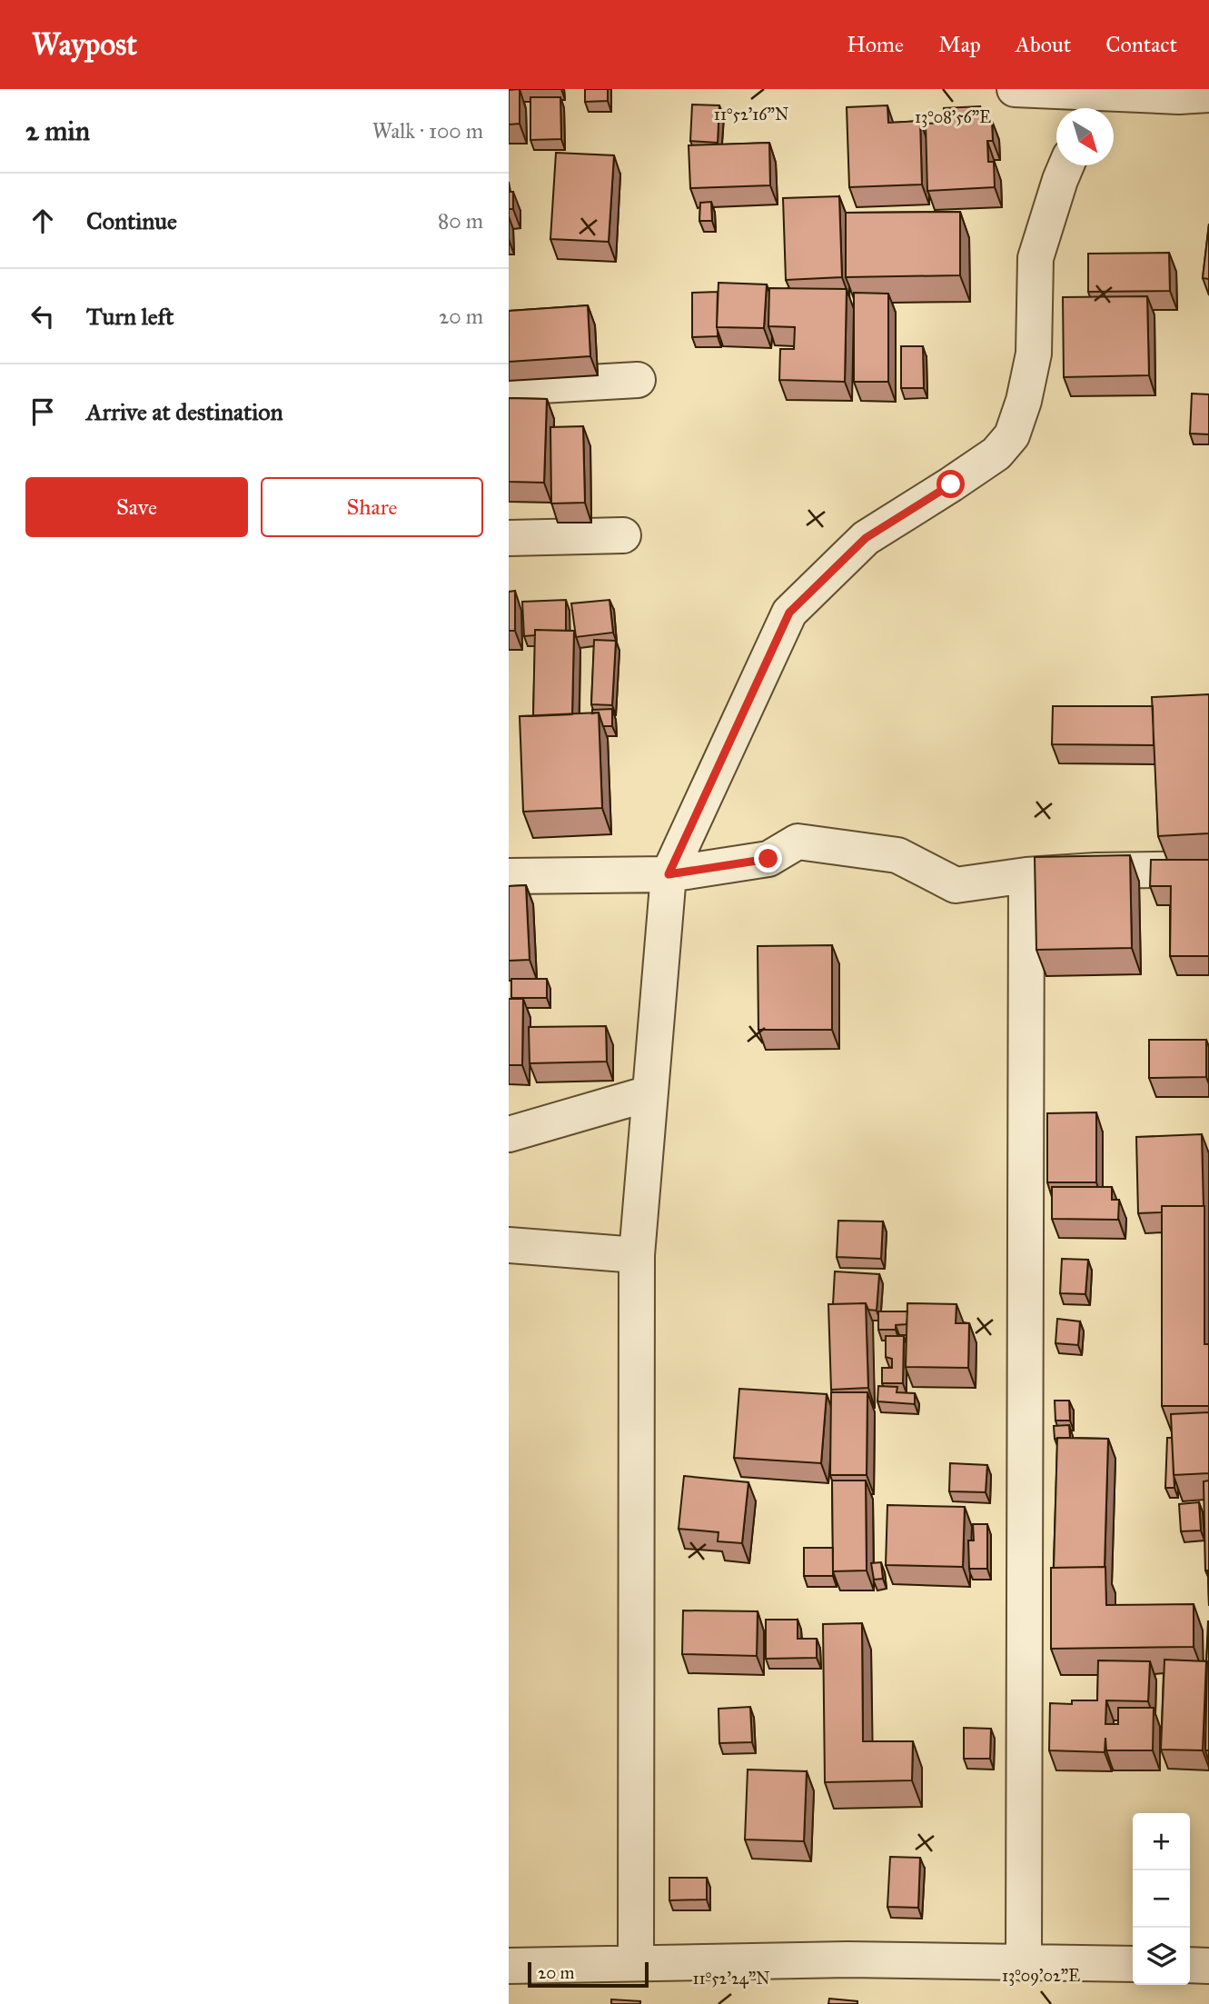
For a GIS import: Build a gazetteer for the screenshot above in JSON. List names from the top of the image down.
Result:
{
  "scale_bar": "20 m",
  "north": "bottom right",
  "page": {
    "header": "Waypost",
    "nav": [
      "Home",
      "Map",
      "About",
      "Contact"
    ],
    "heading": ["2 min", "Walk · 100 m"],
    "list": [
      ["Continue", "80 m"],
      ["Turn left", "20 m"],
      "Arrive at destination"
    ],
    "buttons": ["Save", "Share"],
    "map_buttons": ["+", "−"],
    "scale": "20 m"
  },
  "coordinates": [
    "11°52'16\"N",
    "13°08'56\"E",
    "13°09'02\"E",
    "11°52'24\"N"
  ]
}
